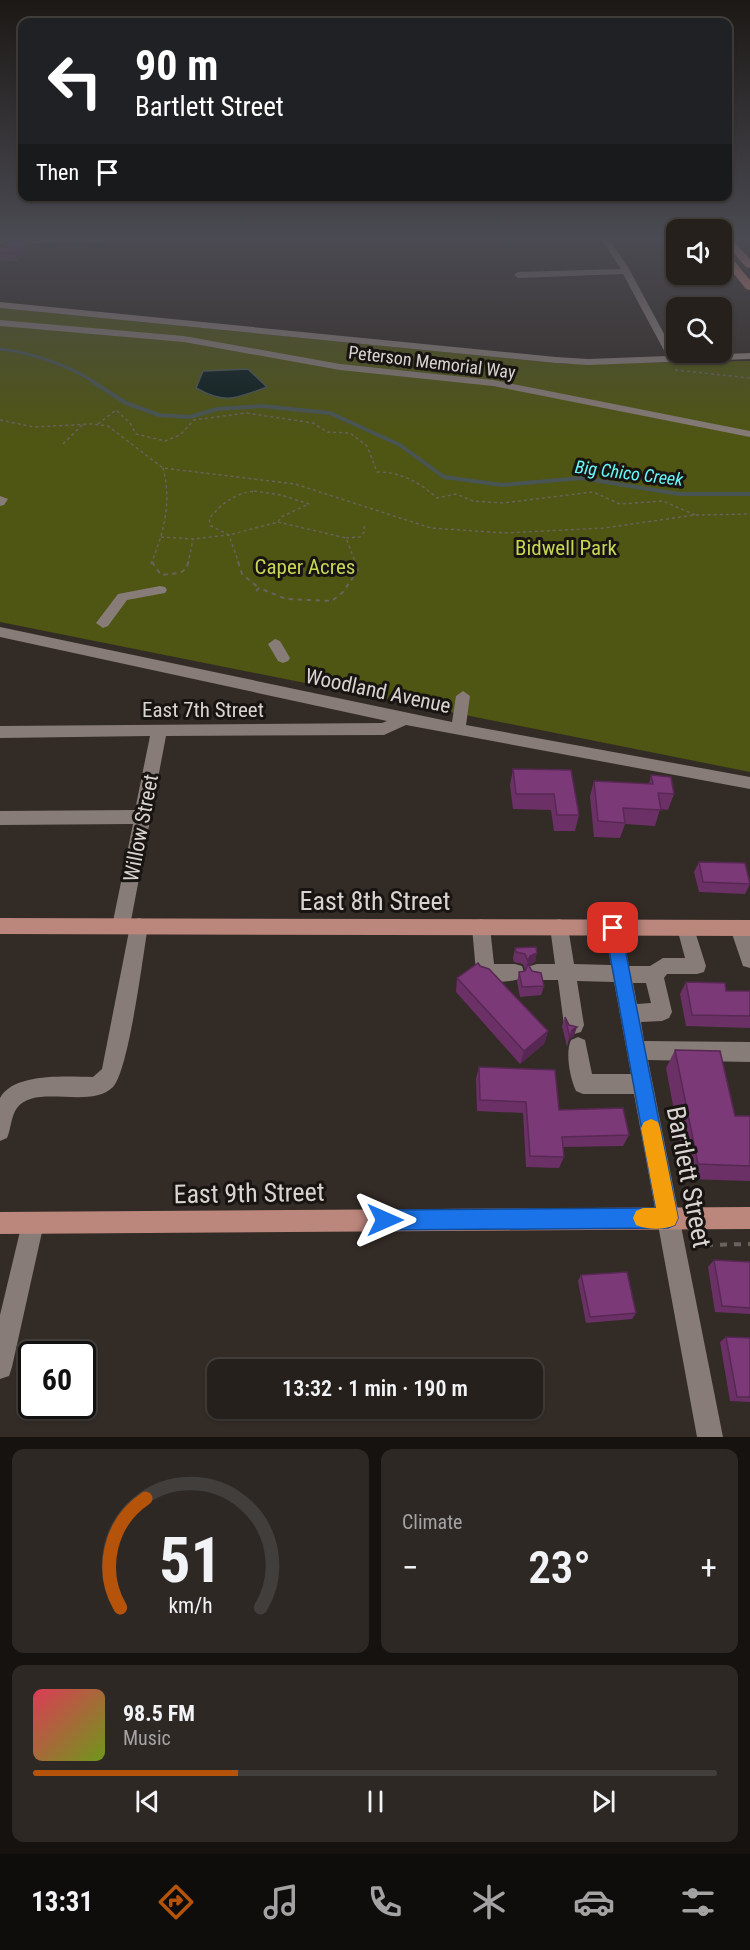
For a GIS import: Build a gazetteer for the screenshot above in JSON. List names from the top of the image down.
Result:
{
  "streets": {
    "main road": ["East 8th Street", "East 9th Street"],
    "street": [
      "Peterson Memorial Way",
      "Woodland Avenue",
      "East 7th Street",
      "Willow Street",
      "Bartlett Street"
    ]
  },
  "crossings": [
    ["Woodland Avenue", "East 7th Street"],
    ["East 7th Street", "Willow Street"],
    ["Willow Street", "East 8th Street"],
    ["East 8th Street", "Bartlett Street"],
    ["Bartlett Street", "East 9th Street"]
  ],
  "water": ["Big Chico Creek"],
  "parks": ["Bidwell Park", "Caper Acres"],
  "page": {
    "turn": ["90 m", "Bartlett Street"],
    "then": "Then",
    "limit": "60",
    "trip": "13:32 · 1 min · 190 m",
    "tile": "Climate",
    "heat": ["−", "23°", "+"],
    "song": ["98.5 FM", "Music"],
    "tabs": "13:31",
    "gauge": ["51", "km/h"]
  }
}
